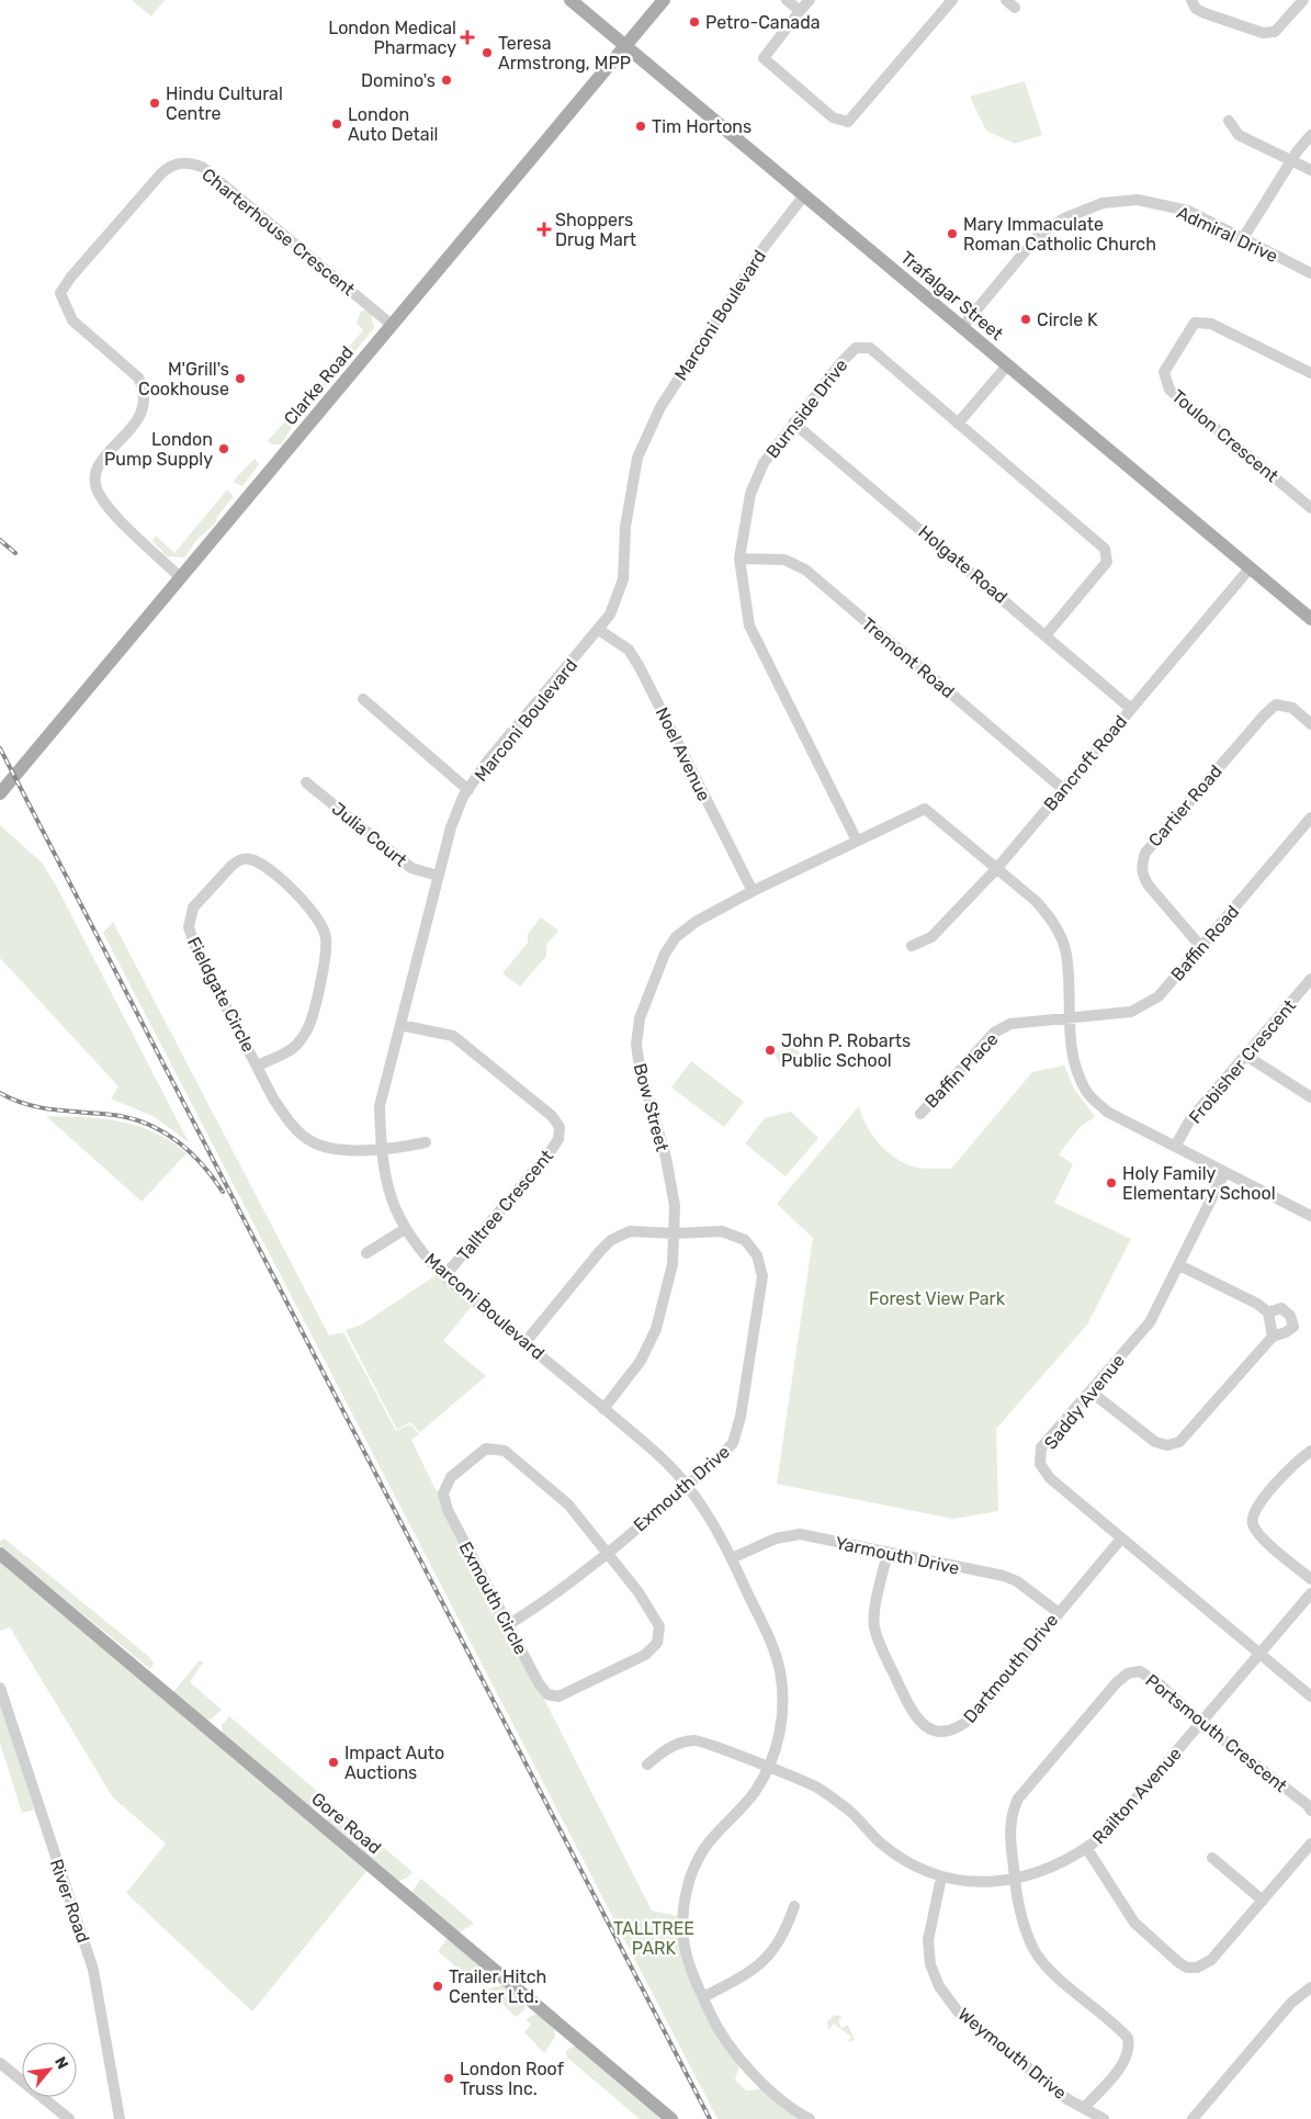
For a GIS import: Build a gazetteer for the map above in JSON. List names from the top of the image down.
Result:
{
  "streets": {
    "main road": ["Trafalgar Street", "Clarke Road", "Gore Road"],
    "street": [
      "Charterhouse Crescent",
      "Admiral Drive",
      "Marconi Boulevard",
      "Burnside Drive",
      "Toulon Crescent",
      "Holgate Road",
      "Tremont Road",
      "Noel Avenue",
      "Bancroft Road",
      "Cartier Road",
      "Julia Court",
      "Baffin Road",
      "Fieldgate Circle",
      "Frobisher Crescent",
      "Baffin Place",
      "Bow Street",
      "Talltree Crescent",
      "Saddy Avenue",
      "Exmouth Drive",
      "Yarmouth Drive",
      "Exmouth Circle",
      "Dartmouth Drive",
      "Portsmouth Crescent",
      "Railton Avenue",
      "River Road",
      "Weymouth Drive"
    ]
  },
  "crossings": [
    ["Charterhouse Crescent", "Clarke Road"],
    ["Admiral Drive", "Trafalgar Street"],
    ["Trafalgar Street", "Marconi Boulevard"],
    ["Trafalgar Street", "Clarke Road"],
    ["Trafalgar Street", "Bancroft Road"],
    ["Marconi Boulevard", "Noel Avenue"],
    ["Marconi Boulevard", "Julia Court"],
    ["Marconi Boulevard", "Fieldgate Circle"],
    ["Marconi Boulevard", "Bow Street"],
    ["Marconi Boulevard", "Talltree Crescent"],
    ["Marconi Boulevard", "Exmouth Drive"],
    ["Marconi Boulevard", "Yarmouth Drive"],
    ["Marconi Boulevard", "Railton Avenue"],
    ["Burnside Drive", "Holgate Road"],
    ["Burnside Drive", "Tremont Road"],
    ["Burnside Drive", "Bow Street"],
    ["Holgate Road", "Bancroft Road"],
    ["Tremont Road", "Bancroft Road"],
    ["Noel Avenue", "Bow Street"],
    ["Bancroft Road", "Bow Street"],
    ["Cartier Road", "Baffin Road"],
    ["Baffin Road", "Baffin Place"],
    ["Bow Street", "Exmouth Drive"],
    ["Saddy Avenue", "Dartmouth Drive"],
    ["Saddy Avenue", "Railton Avenue"],
    ["Exmouth Drive", "Exmouth Circle"],
    ["Yarmouth Drive", "Dartmouth Drive"],
    ["Portsmouth Crescent", "Railton Avenue"],
    ["Portsmouth Crescent", "Weymouth Drive"],
    ["Railton Avenue", "Weymouth Drive"]
  ],
  "parks": ["Forest View Park", "TALLTREE PARK"],
  "places": {
    "other": [
      "Petro-Canada",
      "Teresa Armstrong, MPP",
      "Domino's",
      "Hindu Cultural Centre",
      "London Auto Detail",
      "Tim Hortons",
      "Mary Immaculate Roman Catholic Church",
      "Circle K",
      "M'Grill's Cookhouse",
      "London Pump Supply",
      "John P. Robarts Public School",
      "Holy Family Elementary School",
      "Impact Auto Auctions",
      "Trailer Hitch Center Ltd.",
      "London Roof Truss Inc."
    ],
    "health": ["London Medical Pharmacy", "Shoppers Drug Mart"]
  },
  "north": "top right"
}
